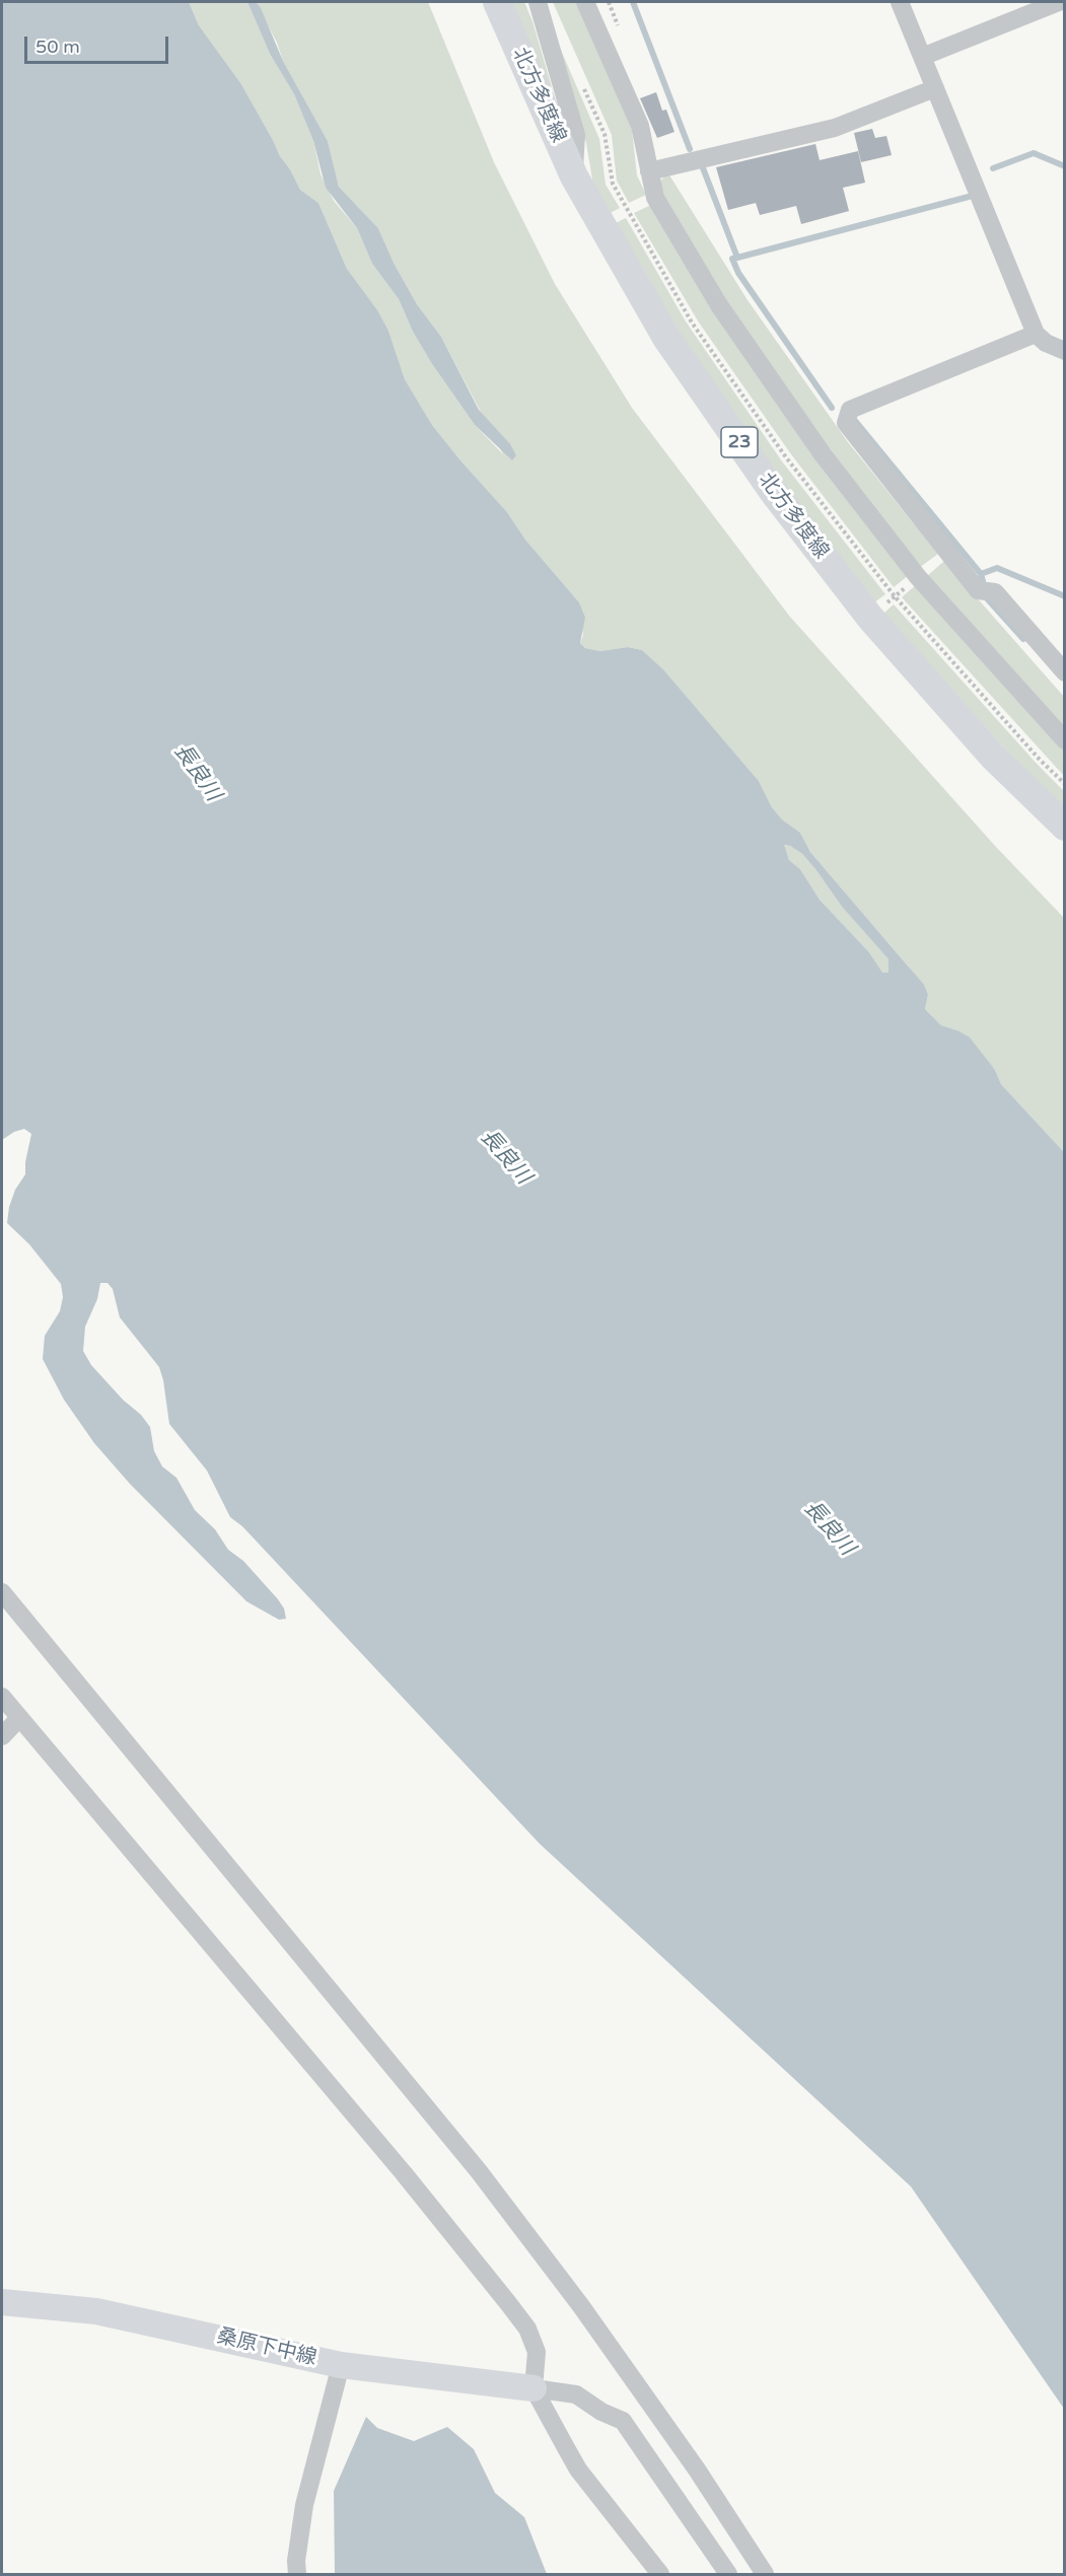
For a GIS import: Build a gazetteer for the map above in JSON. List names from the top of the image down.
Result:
{
  "streets": {
    "main road": ["北方多度線", "23", "桑原下中線"]
  },
  "water": ["長良川"],
  "scale_bar": "50 m"
}
